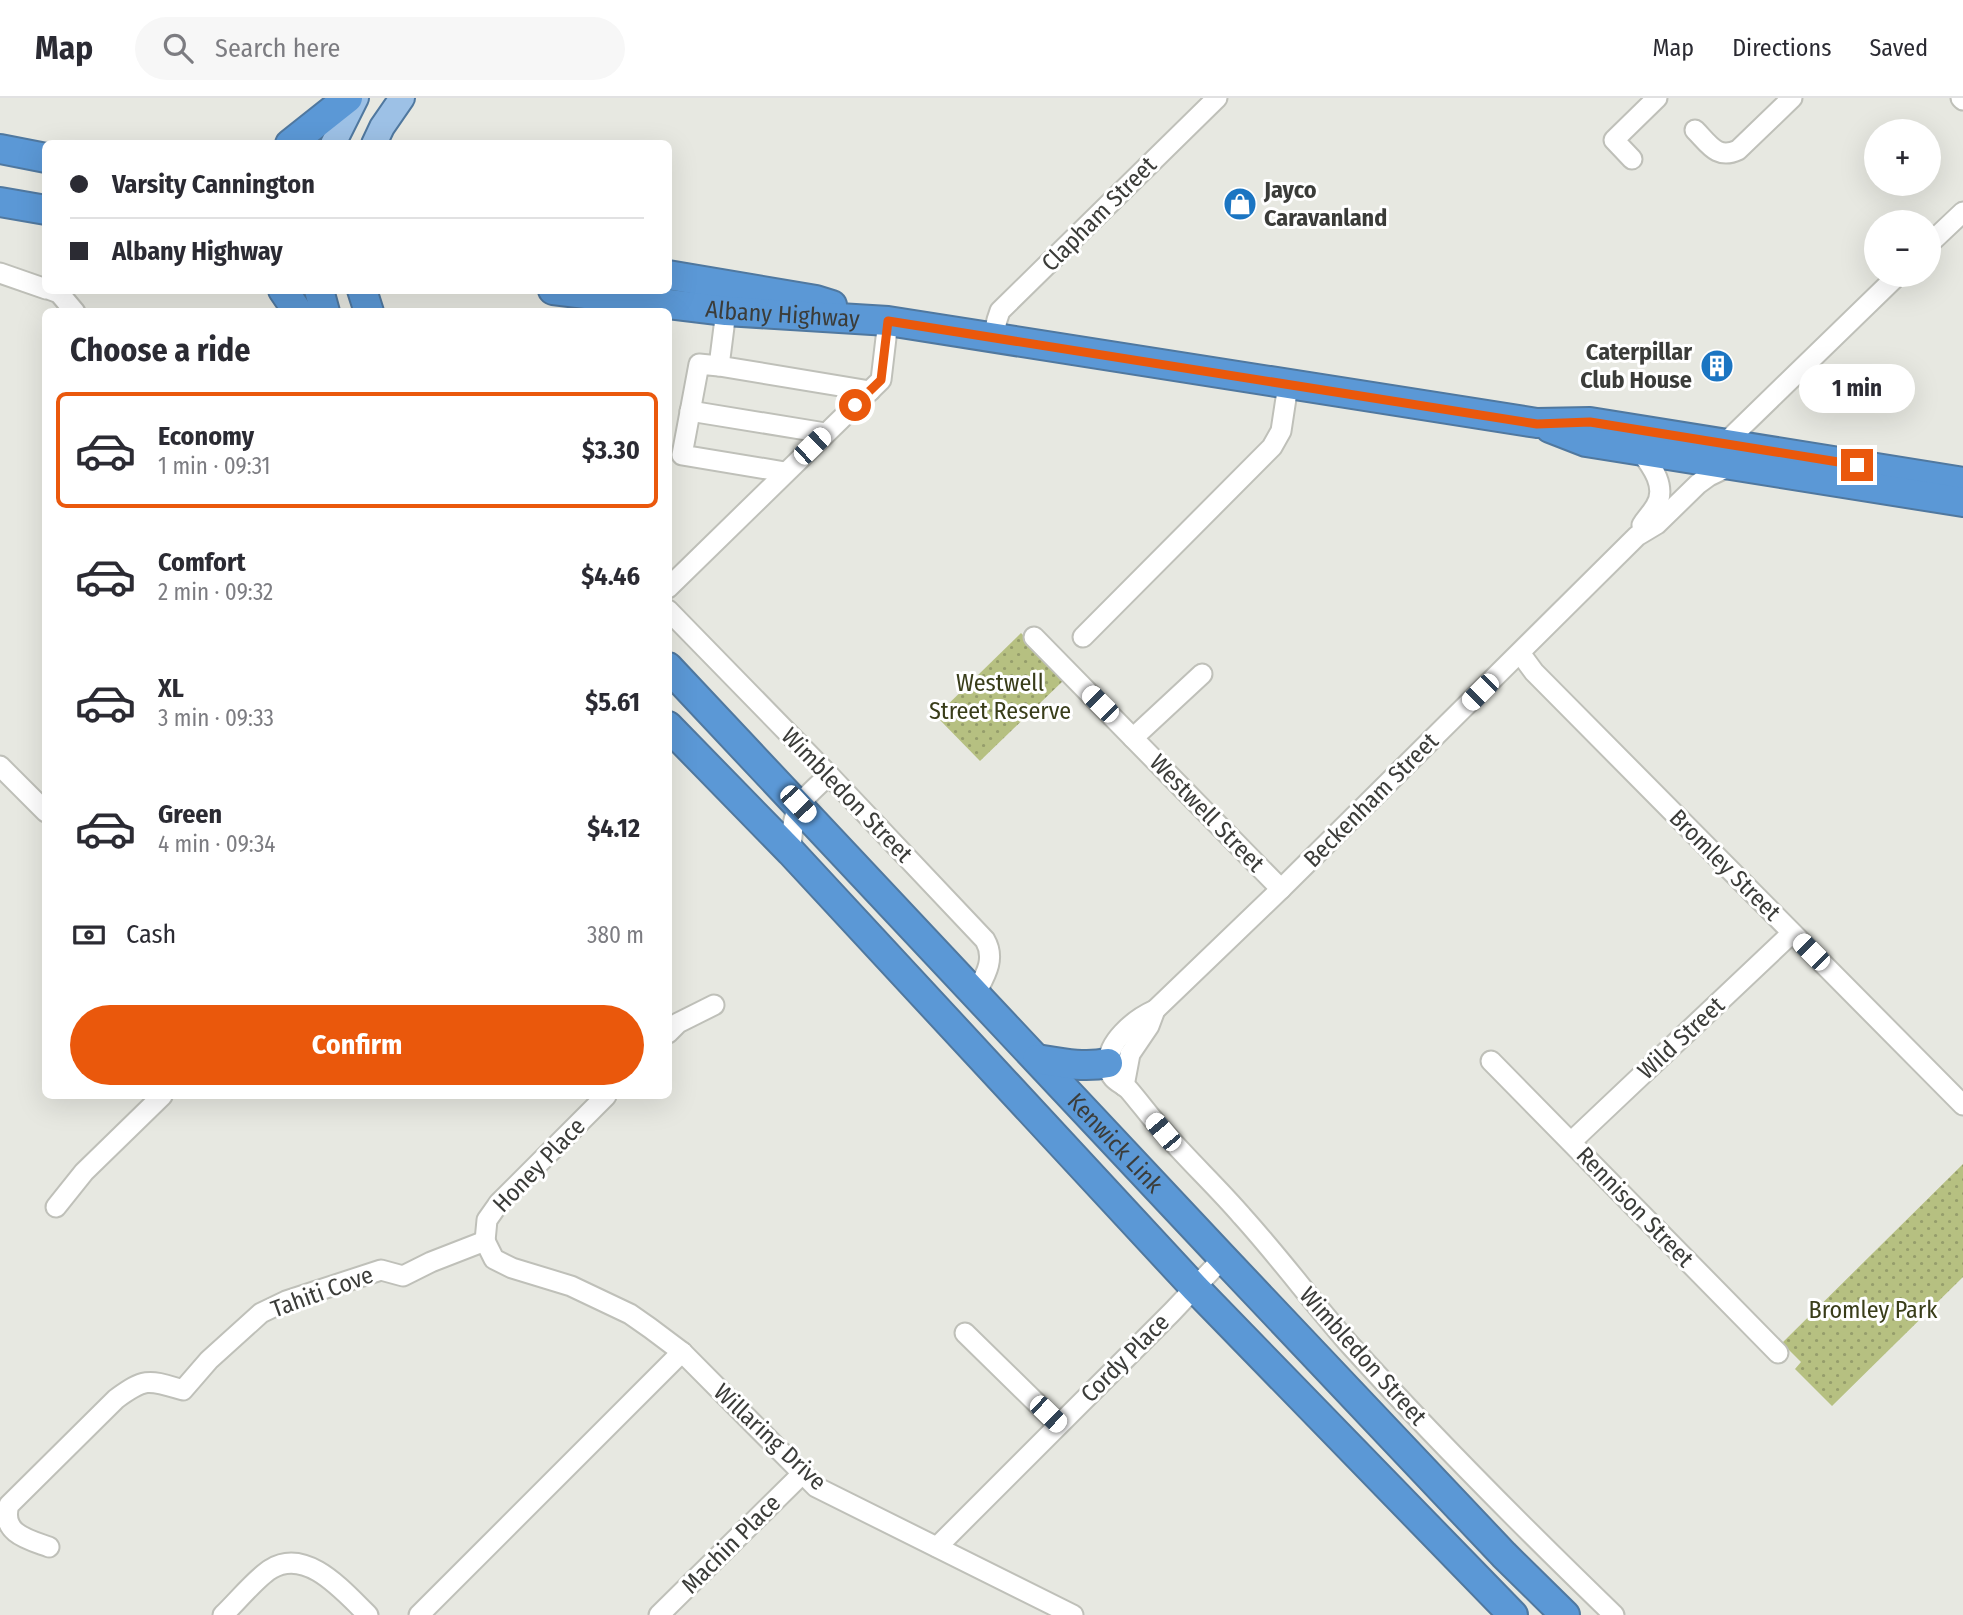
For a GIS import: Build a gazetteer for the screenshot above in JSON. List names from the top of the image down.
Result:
{
  "streets": {
    "highway": ["Albany Highway", "Kenwick Link"],
    "street": [
      "Clapham Street",
      "Wimbledon Street",
      "Beckenham Street",
      "Westwell Street",
      "Bromley Street",
      "Wild Street",
      "Honey Place",
      "Rennison Street",
      "Tahiti Cove",
      "Cordy Place",
      "Willaring Drive",
      "Machin Place"
    ]
  },
  "crossings": [
    ["Clapham Street", "Albany Highway"],
    ["Albany Highway", "Beckenham Street"],
    ["Wimbledon Street", "Beckenham Street"],
    ["Wimbledon Street", "Kenwick Link"],
    ["Beckenham Street", "Westwell Street"],
    ["Beckenham Street", "Bromley Street"],
    ["Bromley Street", "Wild Street"],
    ["Wild Street", "Rennison Street"],
    ["Kenwick Link", "Cordy Place"],
    ["Honey Place", "Tahiti Cove"],
    ["Honey Place", "Willaring Drive"],
    ["Tahiti Cove", "Willaring Drive"],
    ["Cordy Place", "Willaring Drive"],
    ["Willaring Drive", "Machin Place"]
  ],
  "parks": ["Westwell Street Reserve", "Bromley Park"],
  "places": {
    "shop": ["Jayco Caravanland"],
    "building": ["Caterpillar Club House"]
  },
  "page": {
    "header": "Map",
    "search": "Search here",
    "nav": ["Map", "Directions", "Saved"],
    "map_buttons": ["+", "−"],
    "banner": ["Varsity Cannington", "Albany Highway"],
    "heading": "Choose a ride",
    "bubble": "1 min",
    "list": [
      {
        "name": "Economy",
        "note": "1 min · 09:31",
        "value": "$3.30"
      },
      {
        "name": "Comfort",
        "note": "2 min · 09:32",
        "value": "$4.46"
      },
      {
        "name": "XL",
        "note": "3 min · 09:33",
        "value": "$5.61"
      },
      {
        "name": "Green",
        "note": "4 min · 09:34",
        "value": "$4.12"
      }
    ],
    "pay": ["Cash", "380 m"],
    "buttons": "Confirm"
  }
}
